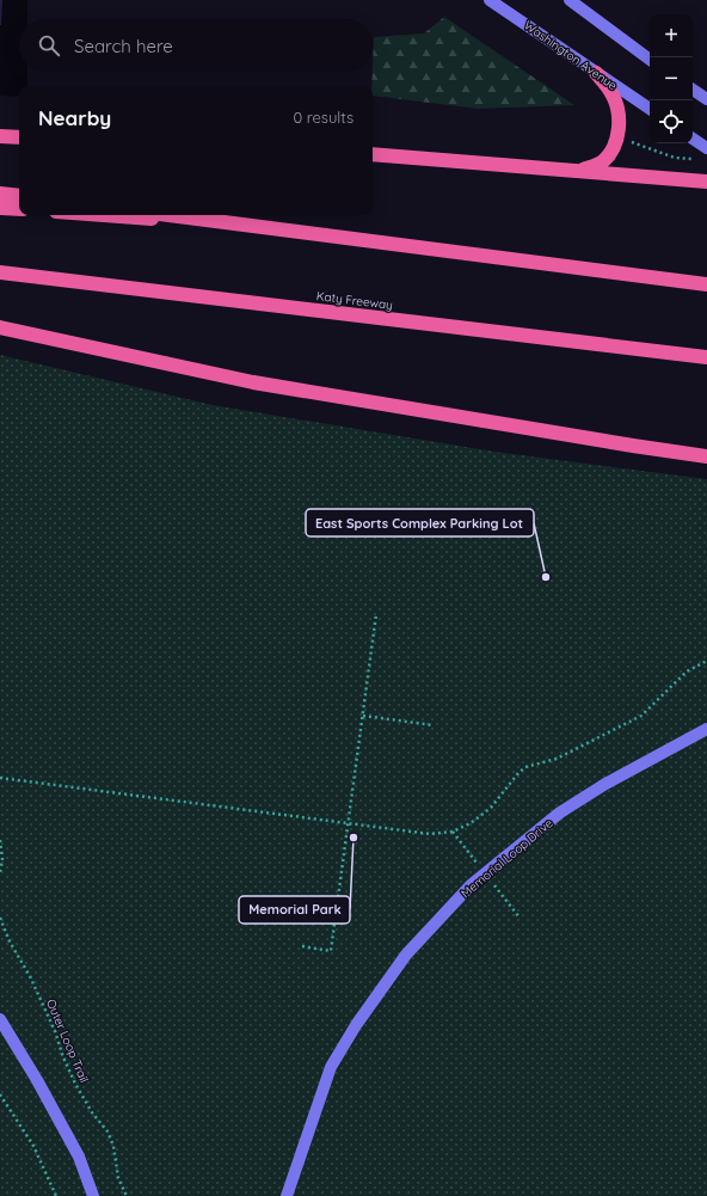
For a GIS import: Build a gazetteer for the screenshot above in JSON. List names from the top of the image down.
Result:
{
  "streets": {
    "highway": ["Katy Freeway"],
    "street": ["Washington Avenue", "Memorial Loop Drive"],
    "path": ["Outer Loop Trail"]
  },
  "places": ["East Sports Complex Parking Lot", "Memorial Park"],
  "page": {
    "map_buttons": ["+", "−"],
    "search": "Search here",
    "heading": ["Nearby", "0 results"]
  }
}
